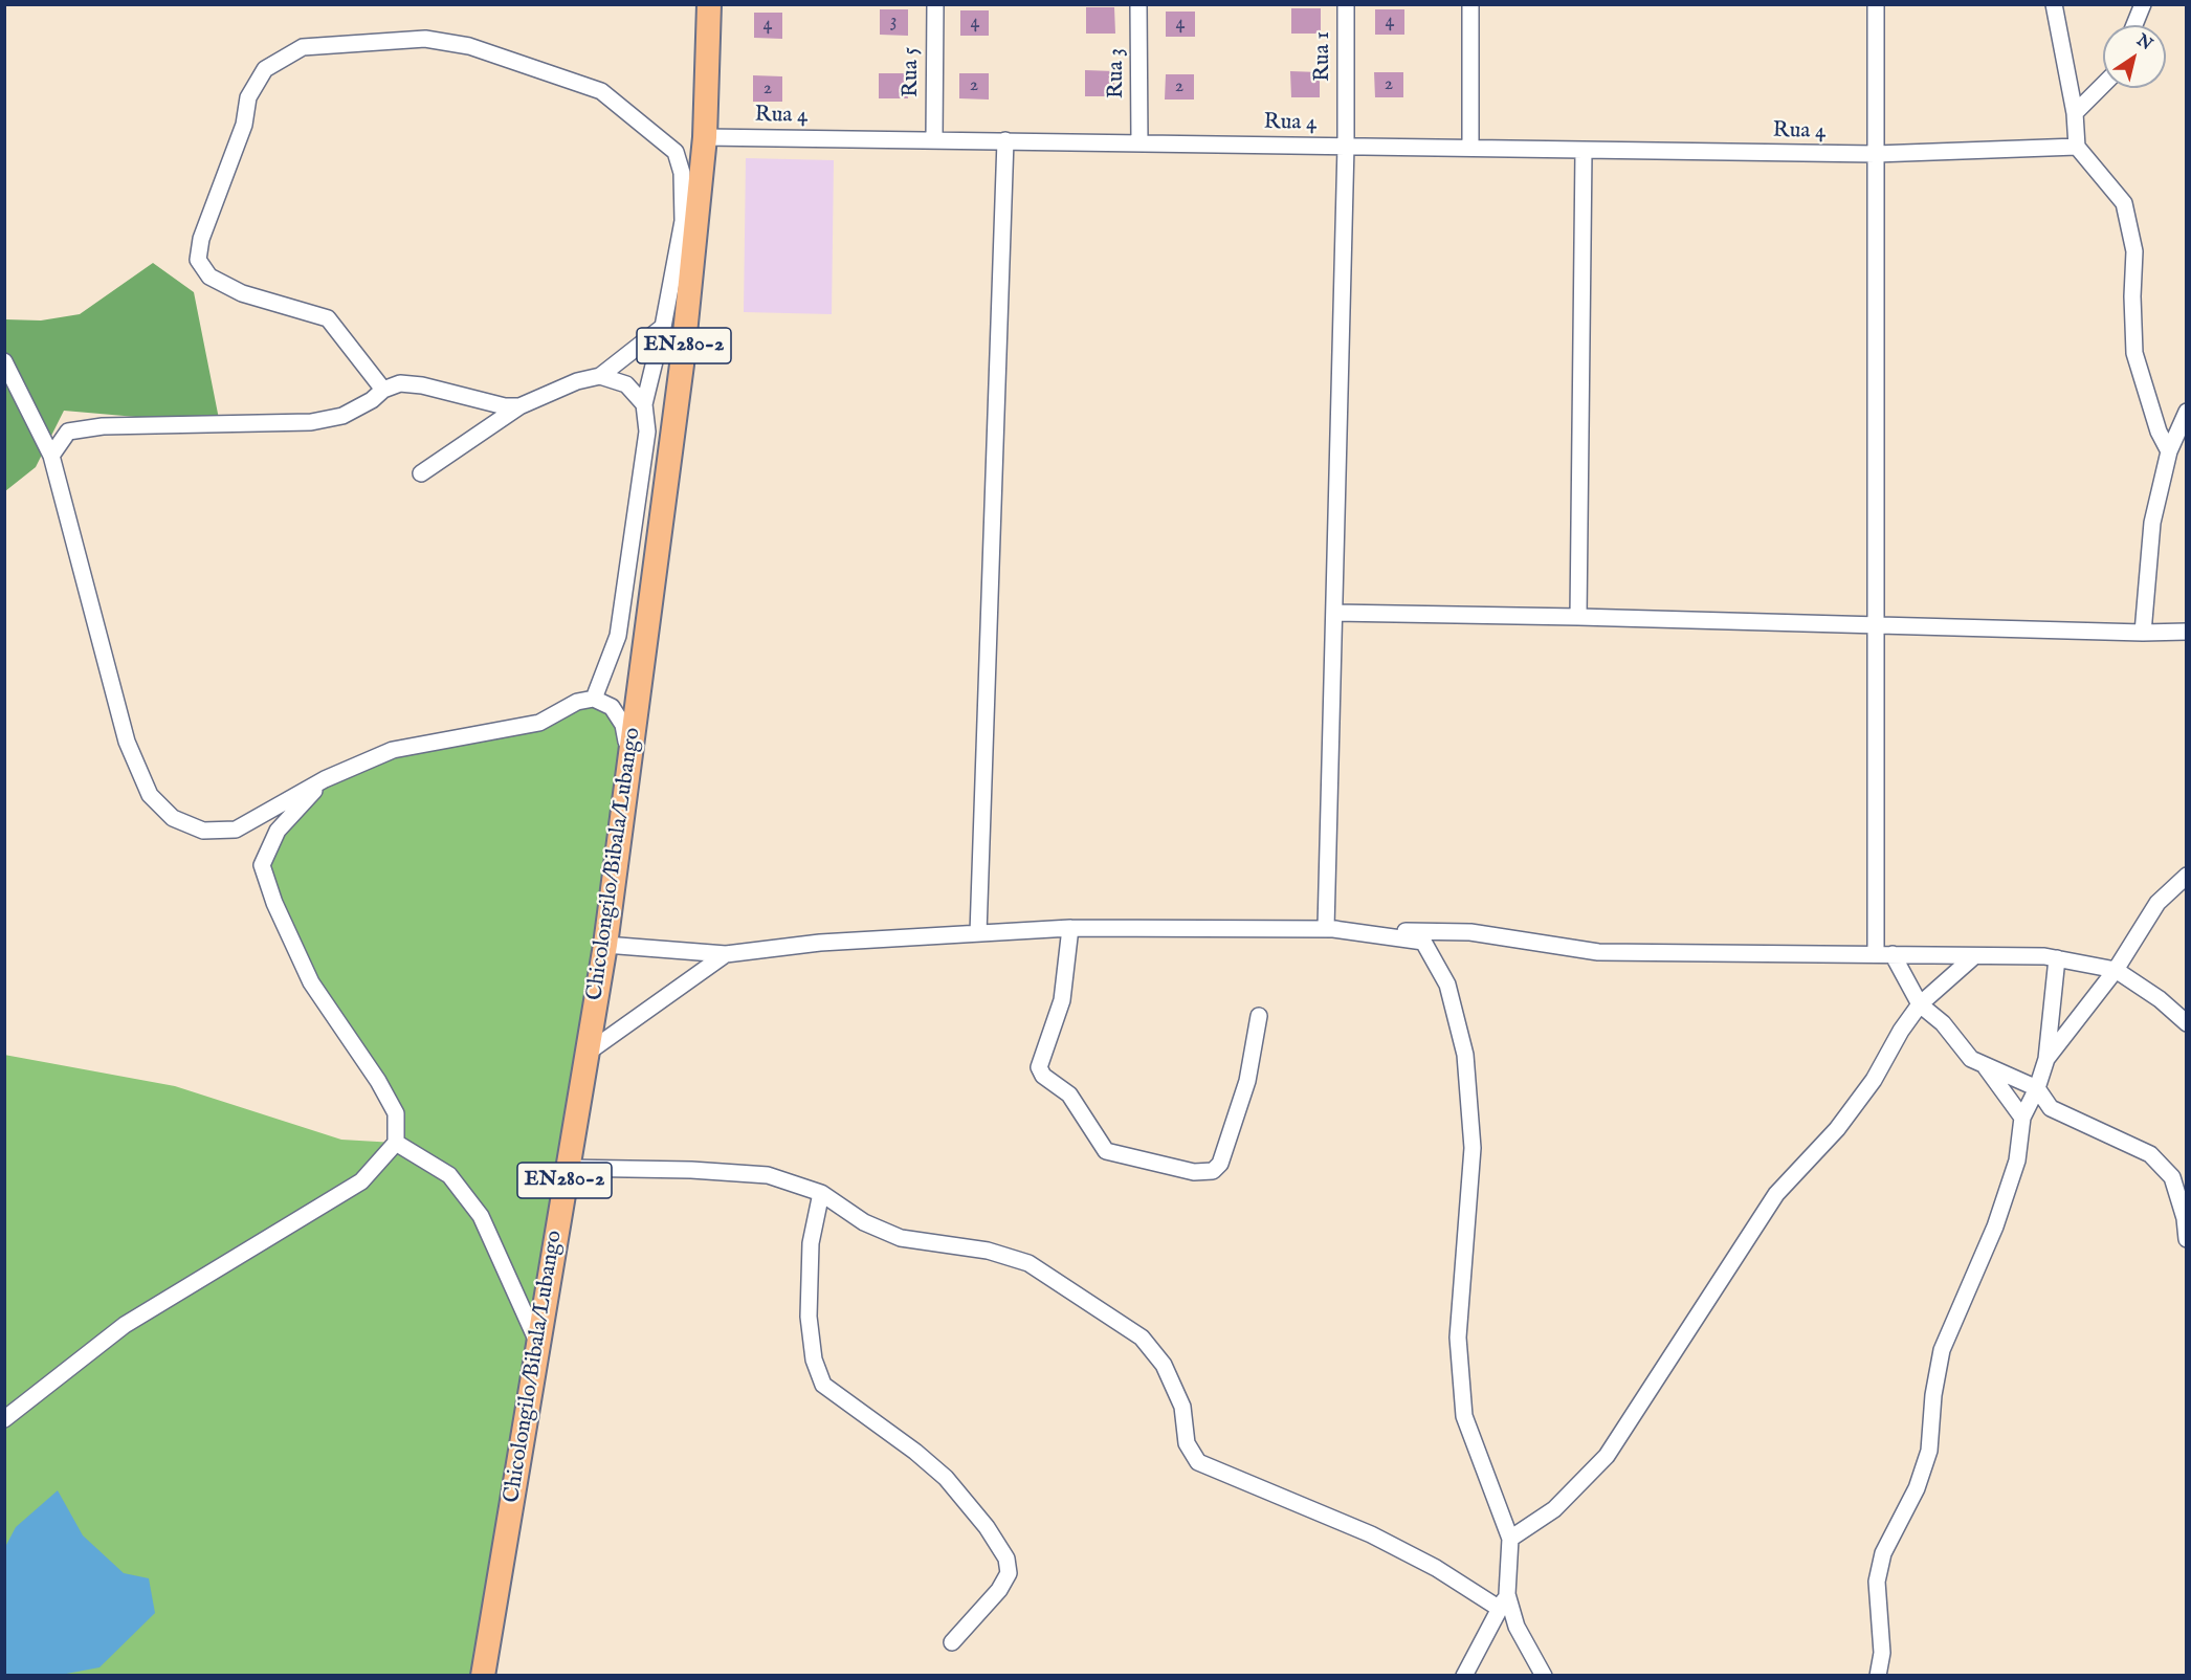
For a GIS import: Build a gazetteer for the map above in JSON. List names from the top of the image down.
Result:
{
  "streets": {
    "main road": ["EN280-2", "Chicolongilo/Bibala/Lubango"],
    "street": [
      "Rua 1",
      "Rua 5",
      "Rua 3",
      "Rua 4"
    ]
  },
  "crossings": [
    ["Rua 1", "Rua 4"],
    ["Rua 5", "Rua 4"],
    ["Rua 3", "Rua 4"],
    ["Rua 4", "EN280-2"],
    ["Rua 4", "Chicolongilo/Bibala/Lubango"],
    ["EN280-2", "Chicolongilo/Bibala/Lubango"]
  ],
  "house_numbers": [
    "3",
    "4",
    "4",
    "4",
    "4",
    "2",
    "2",
    "2",
    "2"
  ],
  "north": "top right"
}
